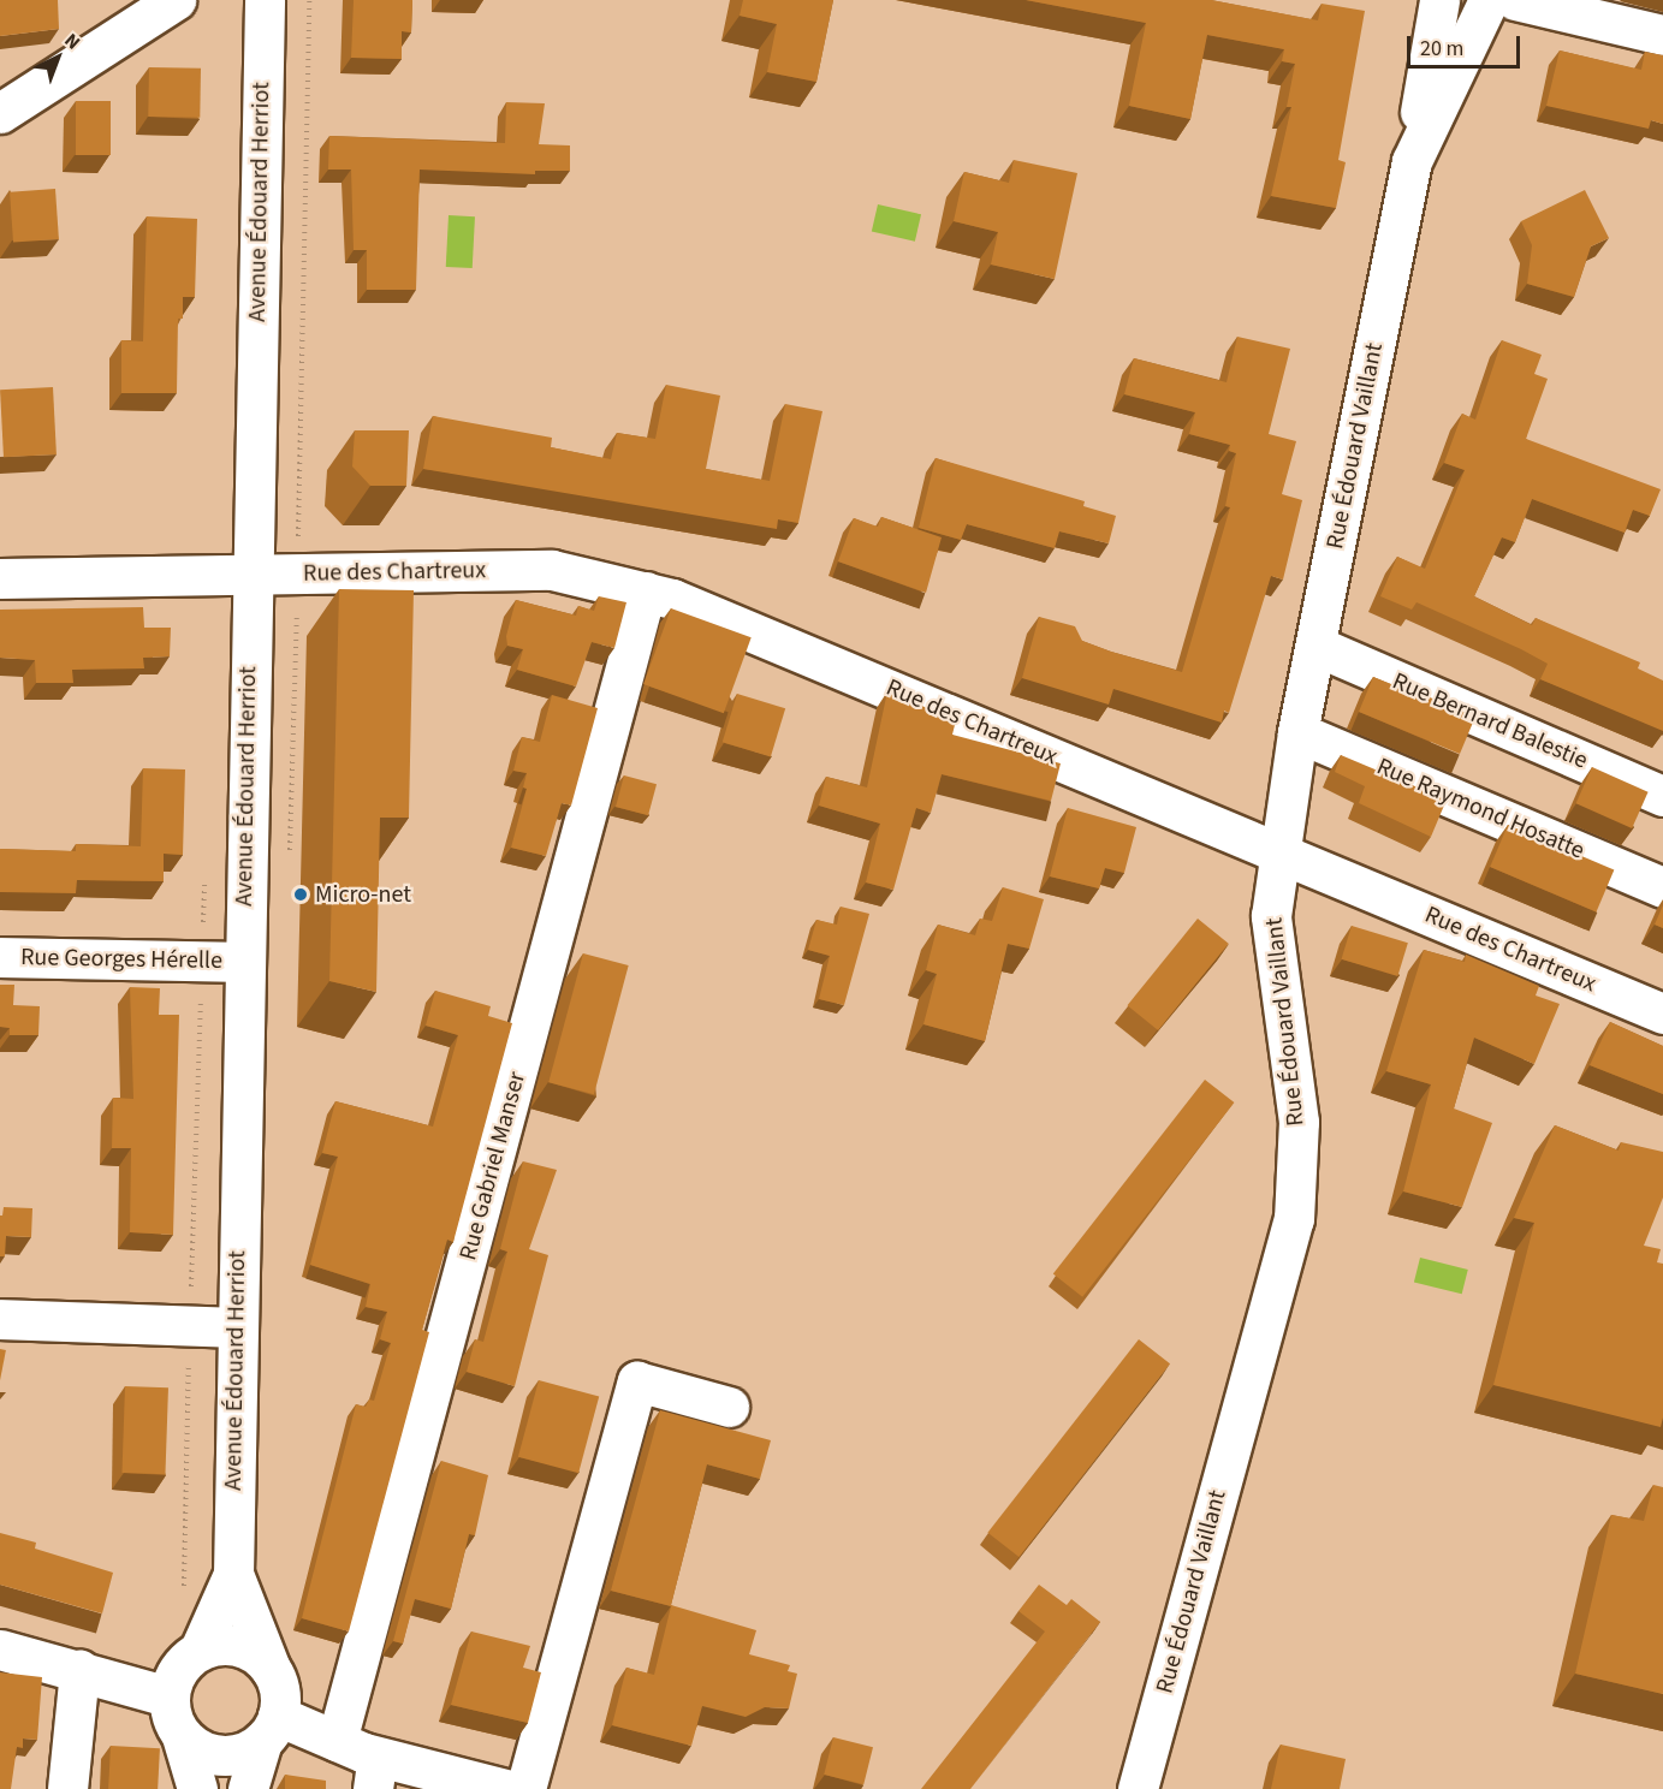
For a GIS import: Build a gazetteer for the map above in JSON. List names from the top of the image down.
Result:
{
  "streets": {
    "street": [
      "Avenue Édouard Herriot",
      "Rue Édouard Vaillant",
      "Rue des Chartreux",
      "Rue Bernard Balestie",
      "Rue Raymond Hosatte",
      "Rue Georges Hérelle",
      "Rue Gabriel Manser"
    ]
  },
  "crossings": [
    ["Avenue Édouard Herriot", "Rue des Chartreux"],
    ["Avenue Édouard Herriot", "Rue Georges Hérelle"],
    ["Rue Édouard Vaillant", "Rue des Chartreux"],
    ["Rue Édouard Vaillant", "Rue Bernard Balestie"],
    ["Rue Édouard Vaillant", "Rue Raymond Hosatte"],
    ["Rue des Chartreux", "Rue Gabriel Manser"]
  ],
  "places": ["Micro-net"],
  "scale_bar": "20 m",
  "north": "top right"
}
